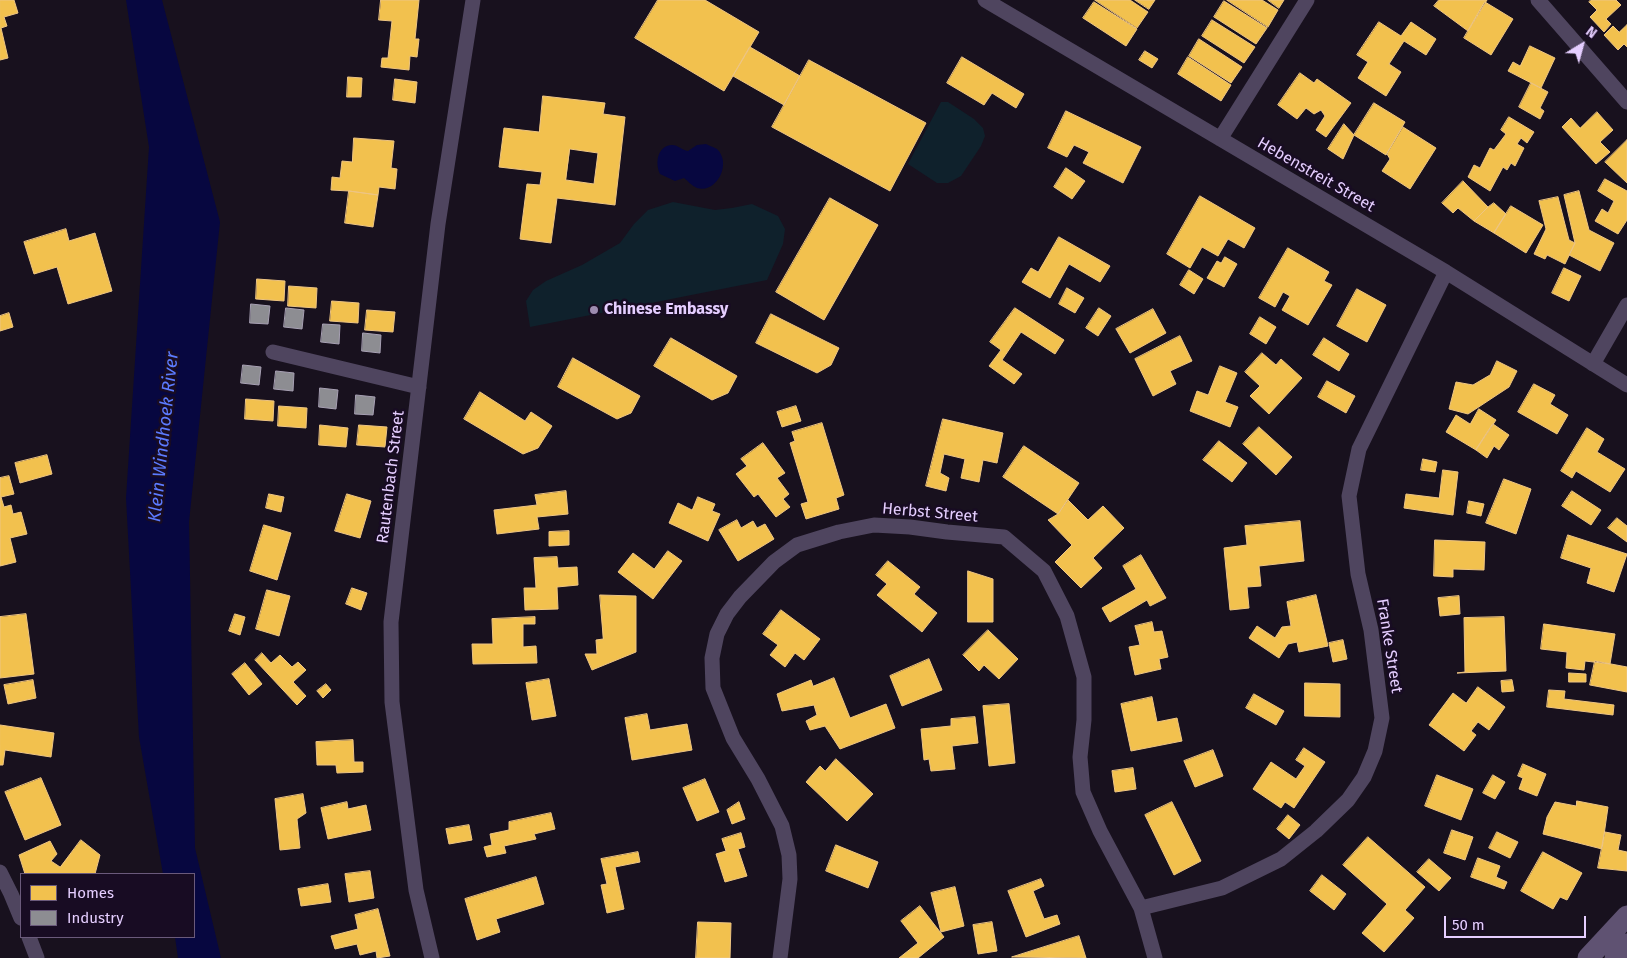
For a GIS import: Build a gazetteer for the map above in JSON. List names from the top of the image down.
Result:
{
  "streets": {
    "street": [
      "Hebenstreit Street",
      "Rautenbach Street",
      "Herbst Street",
      "Franke Street"
    ]
  },
  "crossings": [
    ["Hebenstreit Street", "Franke Street"],
    ["Herbst Street", "Franke Street"]
  ],
  "water": ["Klein Windhoek River"],
  "places": ["Chinese Embassy"],
  "legend": ["Homes", "Industry"],
  "scale_bar": "50 m",
  "north": "top right"
}
